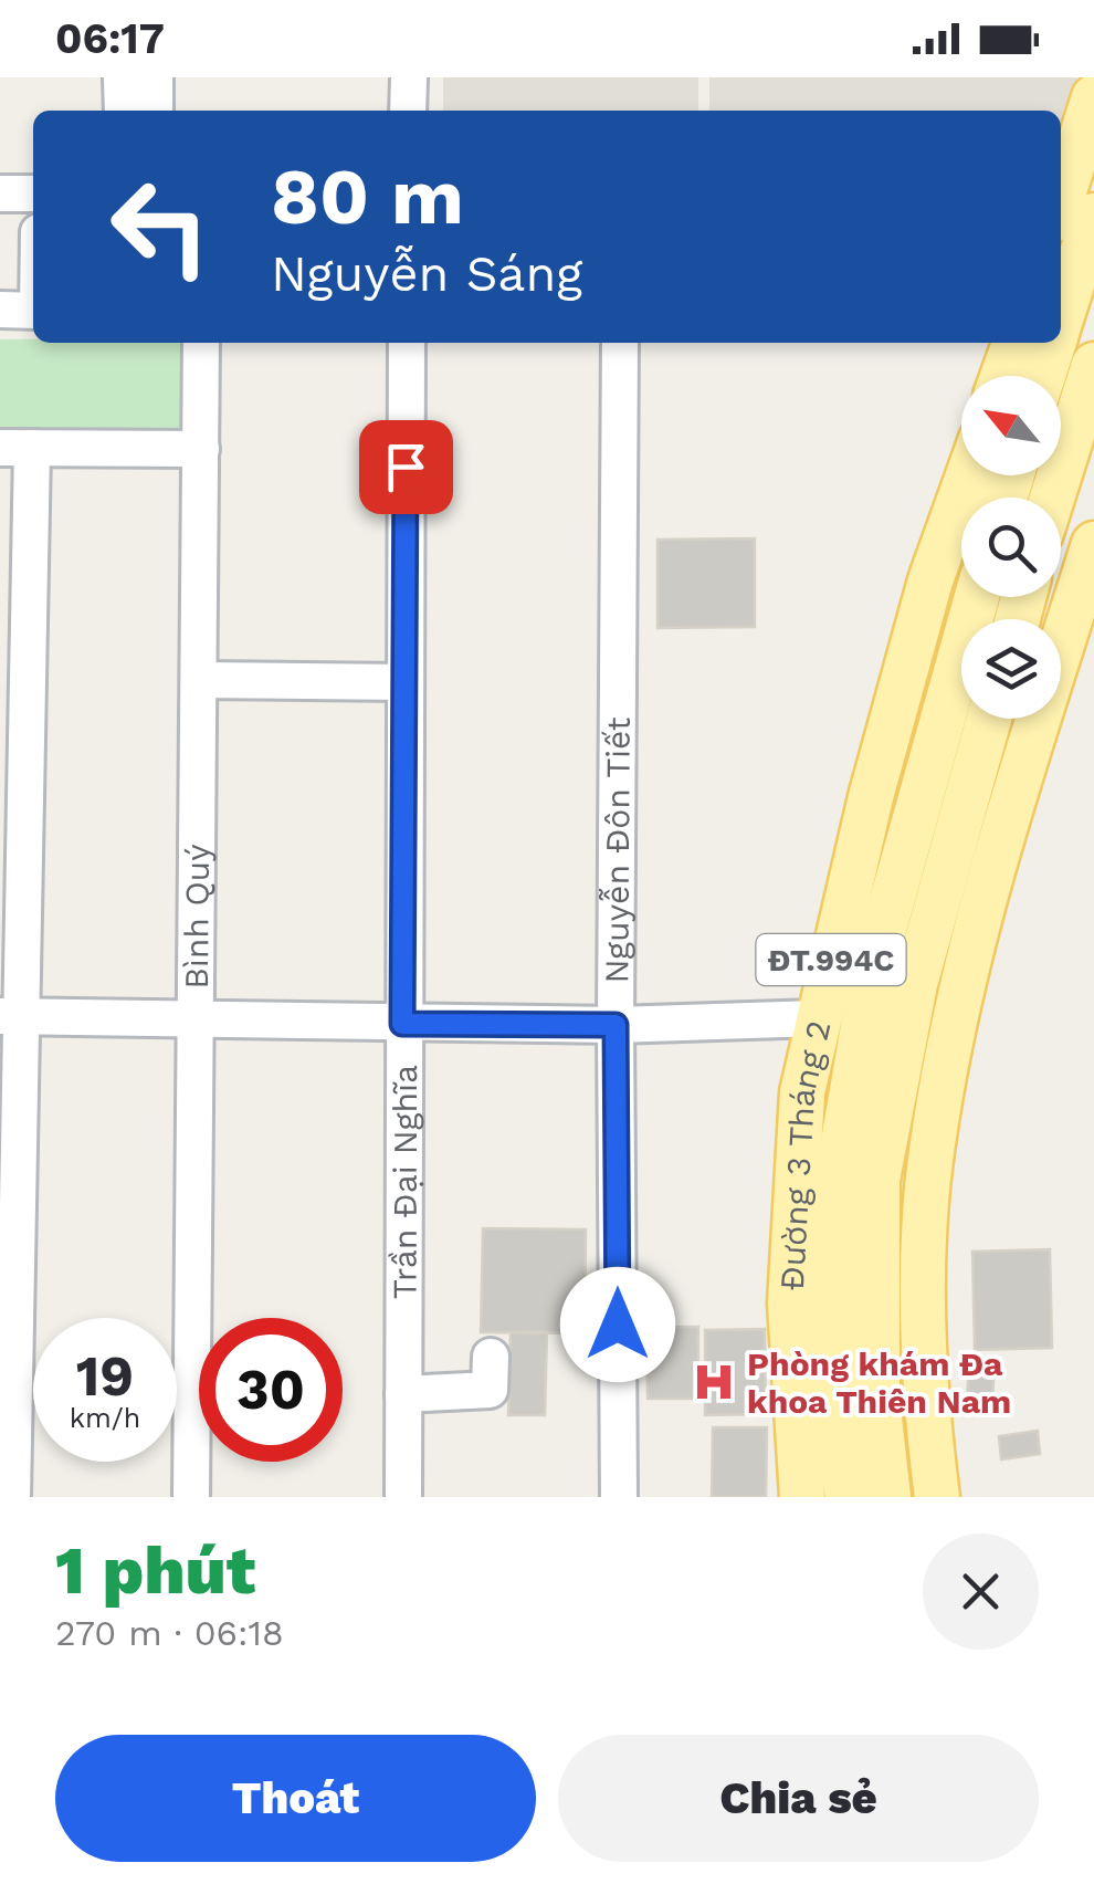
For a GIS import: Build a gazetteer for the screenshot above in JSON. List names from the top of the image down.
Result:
{
  "streets": {
    "main road": ["ĐT.994C", "Đường 3 Tháng 2"],
    "street": ["Nguyễn Đôn Tiết", "Bình Quý", "Trần Đại Nghĩa"]
  },
  "crossings": [
    ["ĐT.994C", "Đường 3 Tháng 2"]
  ],
  "places": {
    "hospital": ["Phòng khám Đa khoa Thiên Nam"]
  },
  "north": "top left",
  "page": {
    "status": "06:17",
    "turn": ["80 m", "Nguyễn Sáng"],
    "speed": "19 km/h",
    "limit": "30",
    "heading": ["1 phút", "270 m · 06:18"],
    "buttons": ["Thoát", "Chia sẻ"]
  }
}
